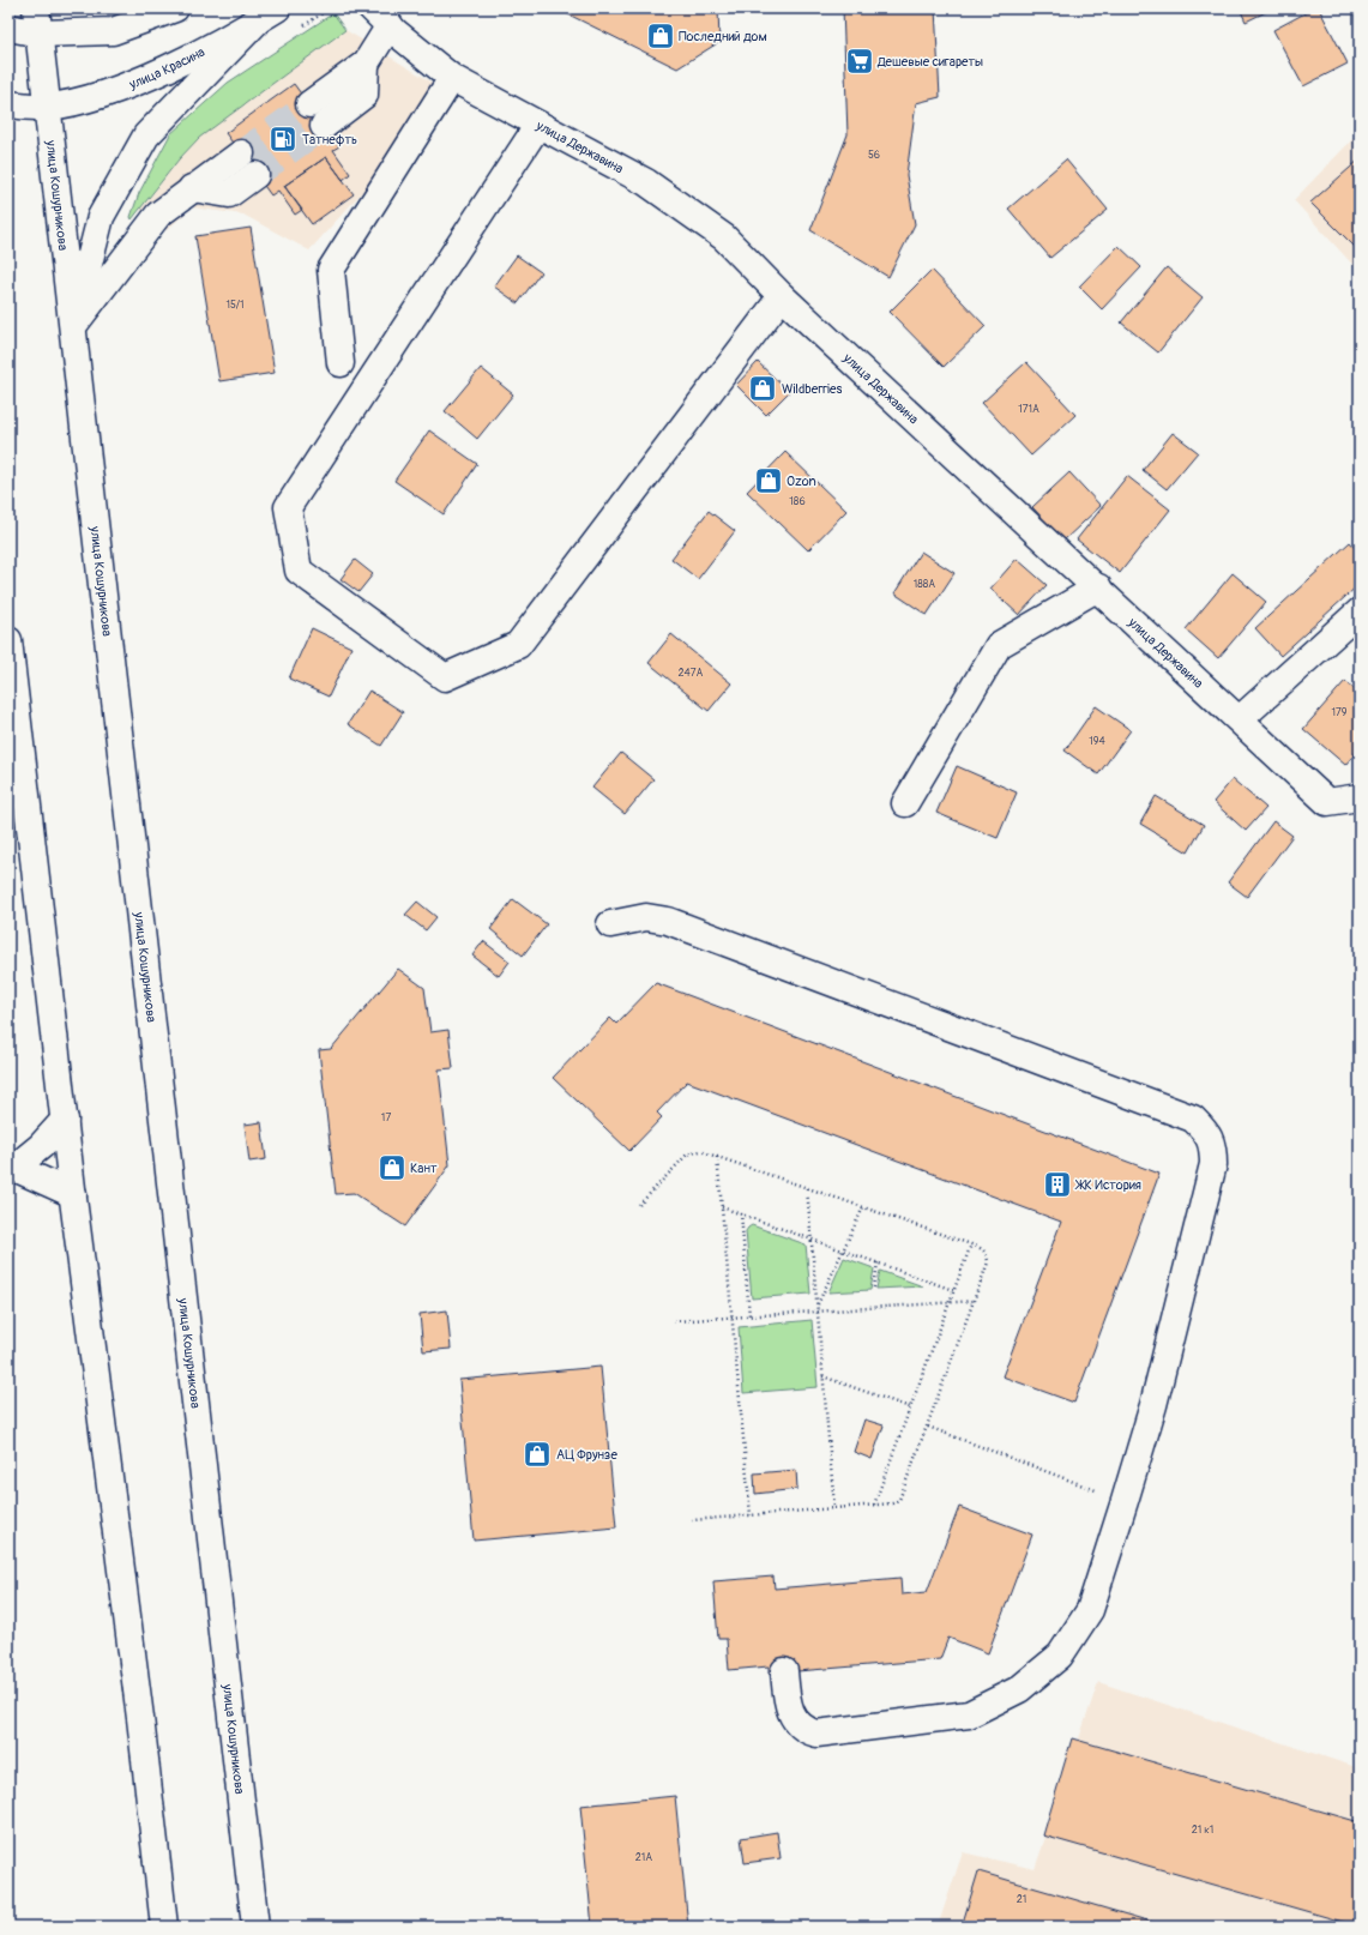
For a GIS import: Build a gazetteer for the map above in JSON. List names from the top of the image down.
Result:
{
  "streets": {
    "main road": ["улица Красина", "улица Державина", "улица Кошурникова"]
  },
  "crossings": [
    ["улица Красина", "улица Кошурникова"]
  ],
  "places": {
    "shop": [
      "Последний дом",
      "Wildberries",
      "Ozon",
      "Кант",
      "АЦ Фрунзе"
    ],
    "supermarket": ["Дешевые сигареты"],
    "fuel station": ["Татнефть"],
    "building": ["ЖК История"]
  },
  "house_numbers": [
    "56",
    "15/1",
    "171А",
    "186",
    "188А",
    "247А",
    "179",
    "194",
    "17",
    "21 к1",
    "21А",
    "21"
  ]
}
